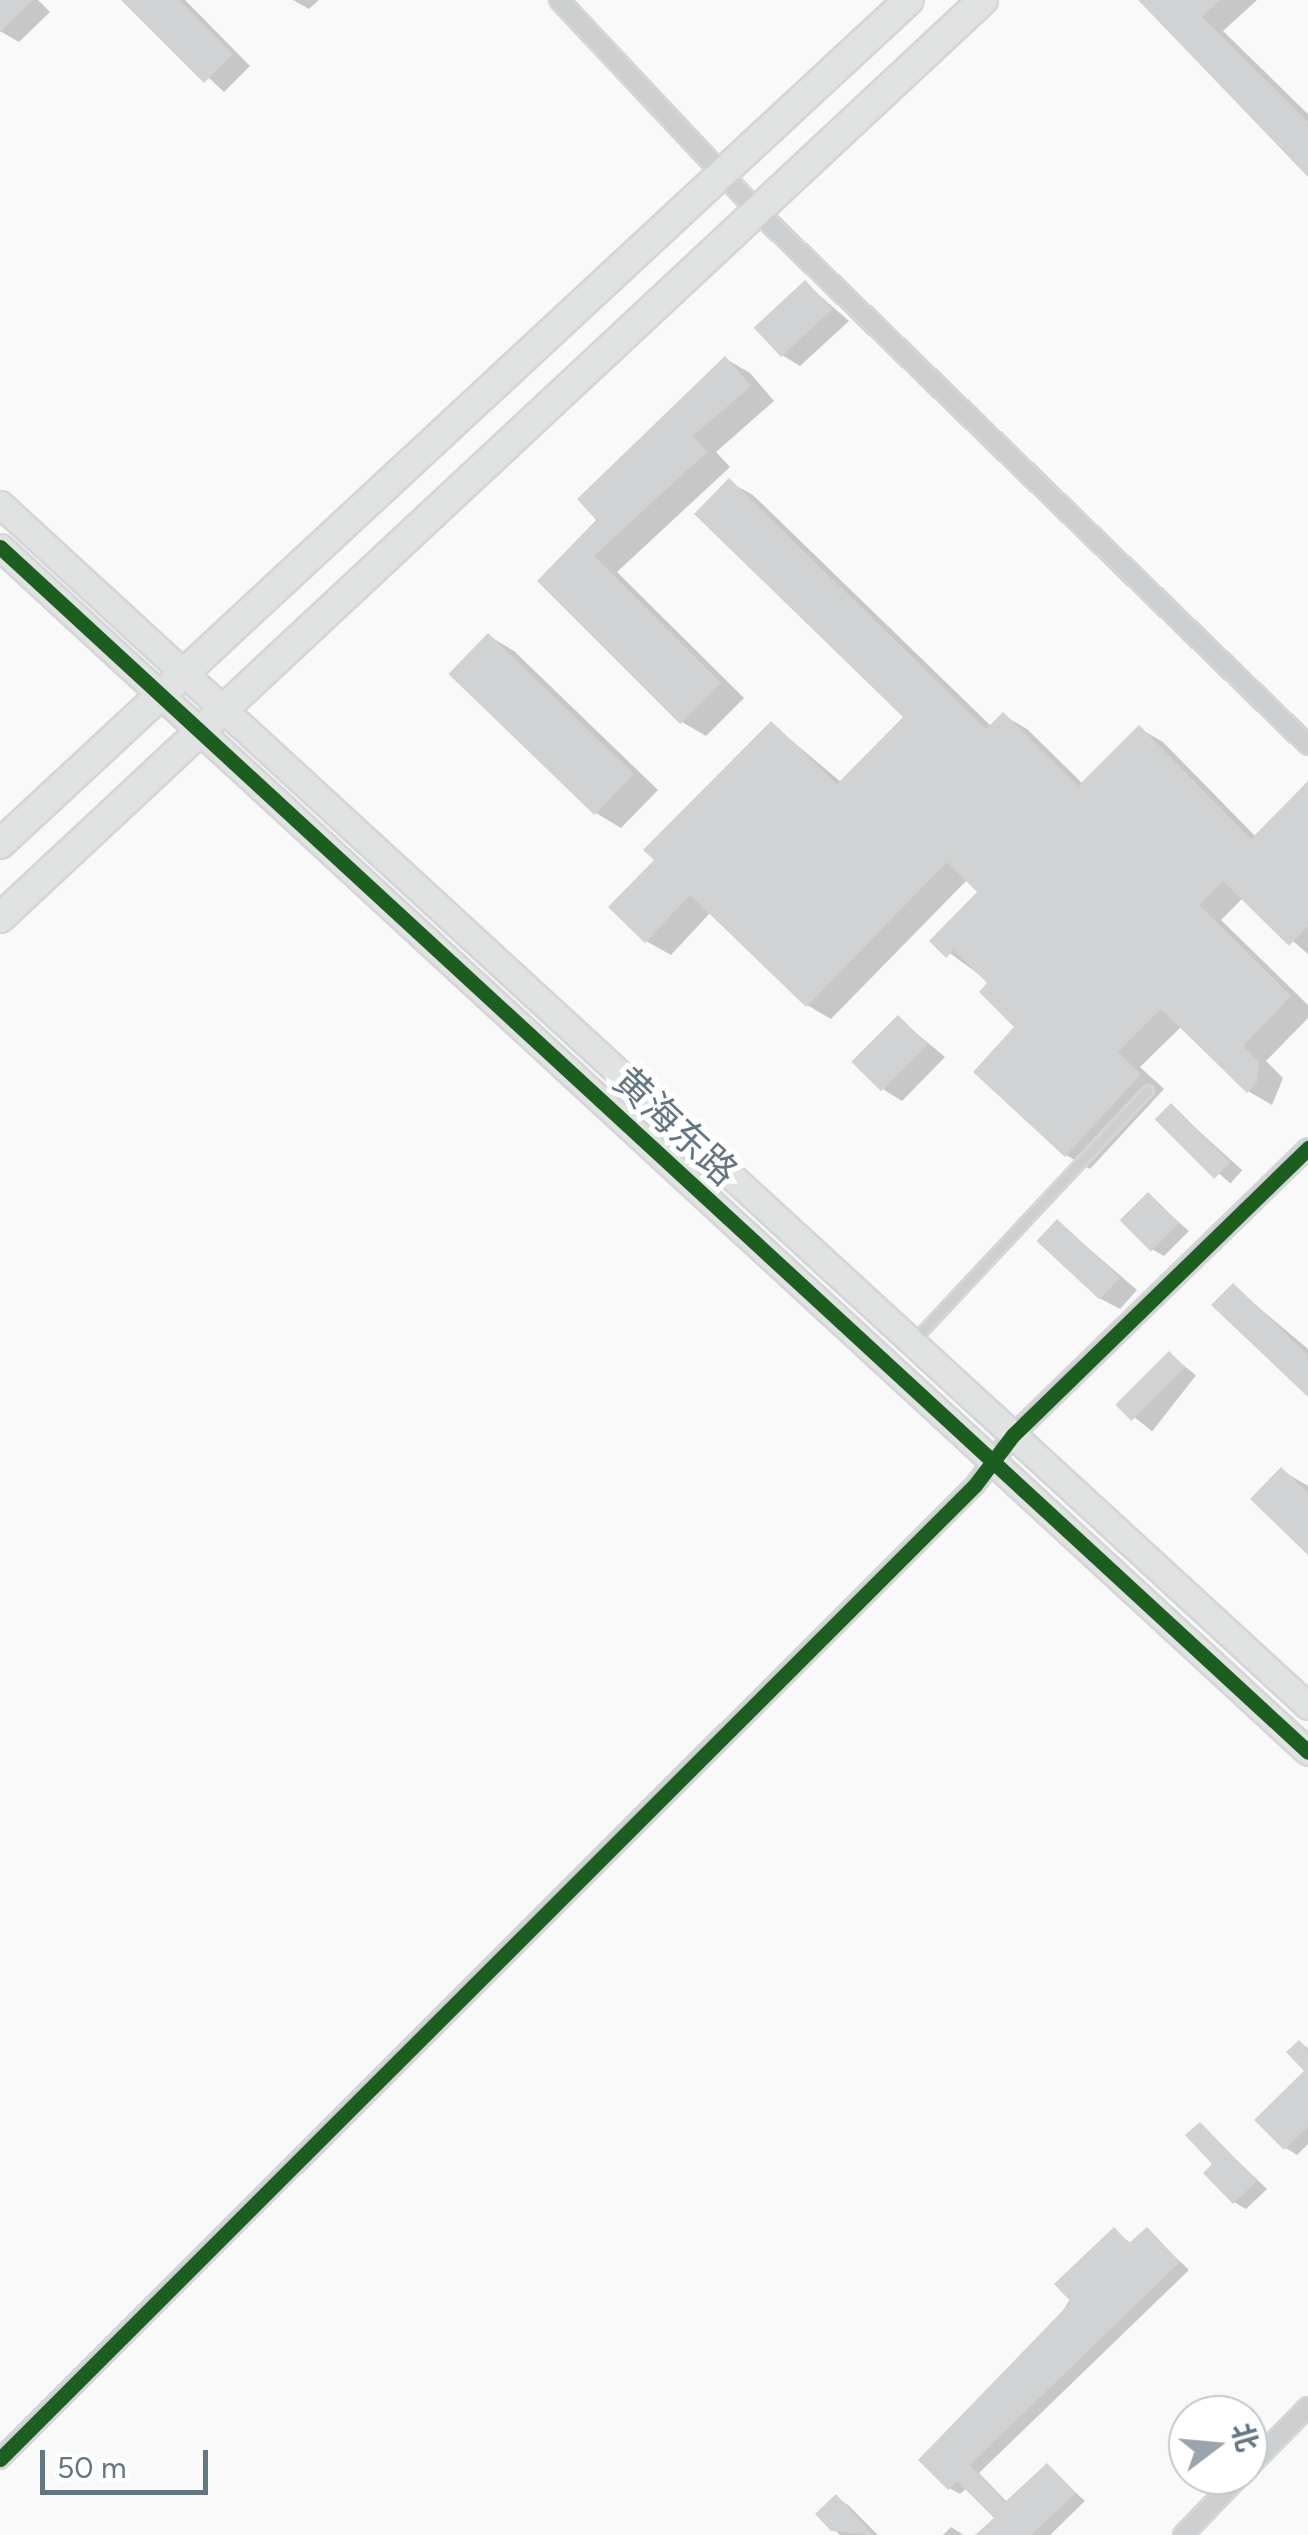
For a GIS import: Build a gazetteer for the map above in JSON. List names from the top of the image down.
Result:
{
  "streets": {
    "street": ["黄海东路"]
  },
  "scale_bar": "50 m",
  "north": "right"
}
